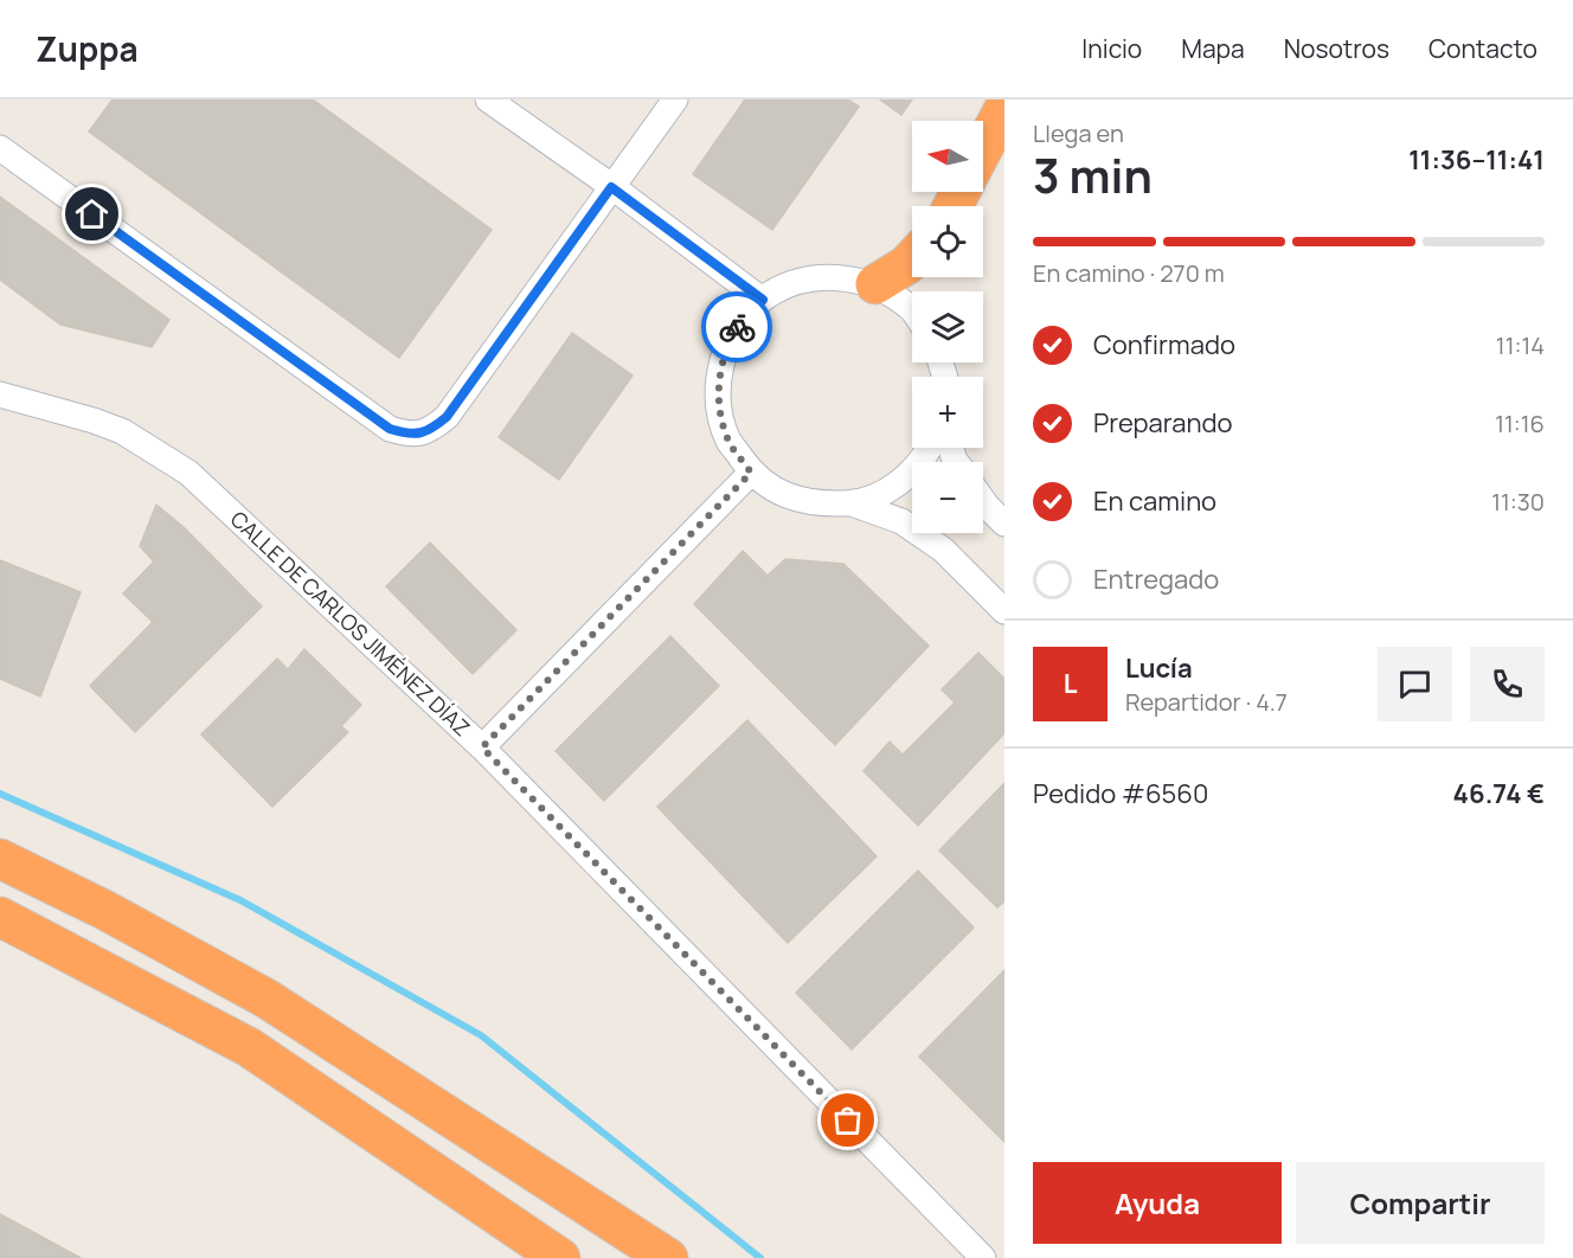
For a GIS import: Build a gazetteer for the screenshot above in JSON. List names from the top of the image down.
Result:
{
  "streets": {
    "street": ["CALLE DE CARLOS JIMÉNEZ DÍAZ"]
  },
  "north": "left",
  "page": {
    "header": "Zuppa",
    "nav": [
      "Inicio",
      "Mapa",
      "Nosotros",
      "Contacto"
    ],
    "heading": ["3 min", "Llega en", "11:36–11:41"],
    "panel": [
      "Lucía",
      "Repartidor · 4.7",
      "Pedido #6560",
      "46.74 €"
    ],
    "map_buttons": ["+", "−"],
    "bar": "En camino · 270 m",
    "list": [
      ["Confirmado", "11:14"],
      ["Preparando", "11:16"],
      ["En camino", "11:30"],
      "Entregado"
    ],
    "round": "L",
    "buttons": ["Ayuda", "Compartir"]
  }
}
